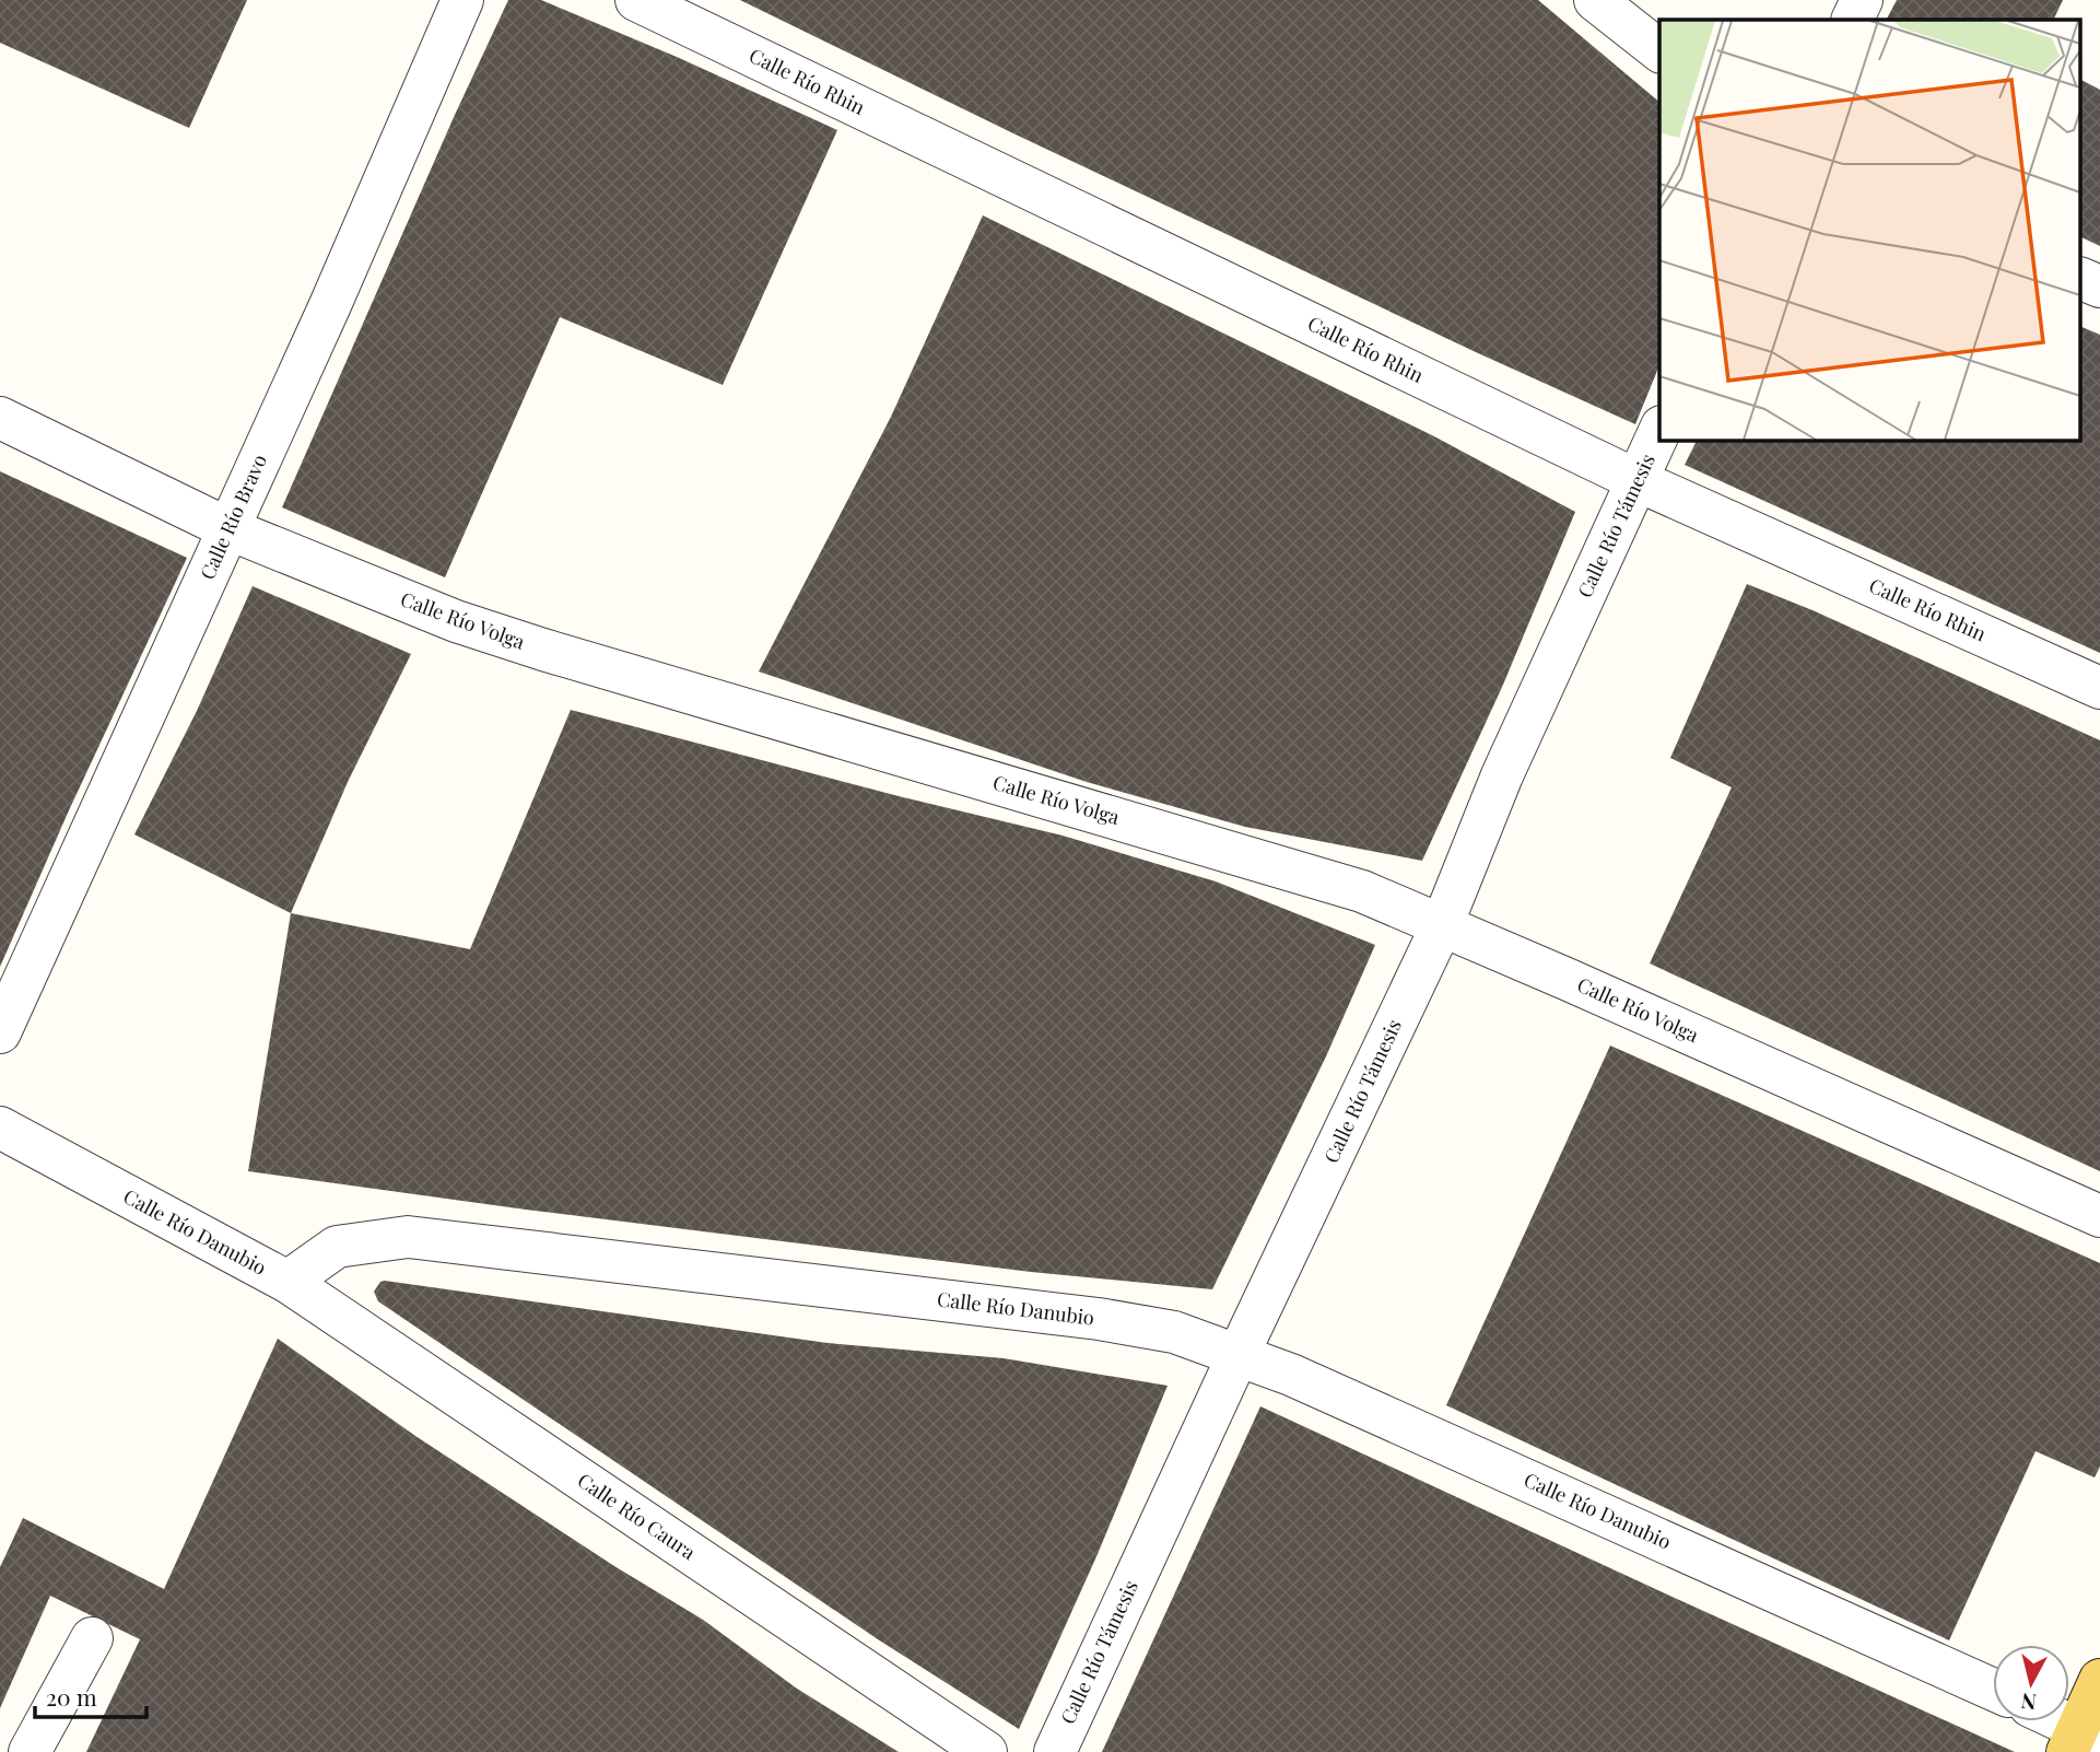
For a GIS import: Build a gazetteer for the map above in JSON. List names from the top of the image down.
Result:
{
  "streets": {
    "street": [
      "Calle Río Rhin",
      "Calle Río Bravo",
      "Calle Río Támesis",
      "Calle Río Volga",
      "Calle Río Danubio",
      "Calle Río Caura"
    ]
  },
  "crossings": [
    ["Calle Río Rhin", "Calle Río Támesis"],
    ["Calle Río Bravo", "Calle Río Volga"],
    ["Calle Río Támesis", "Calle Río Volga"],
    ["Calle Río Támesis", "Calle Río Danubio"],
    ["Calle Río Danubio", "Calle Río Caura"]
  ],
  "scale_bar": "20 m",
  "north": "bottom"
}
